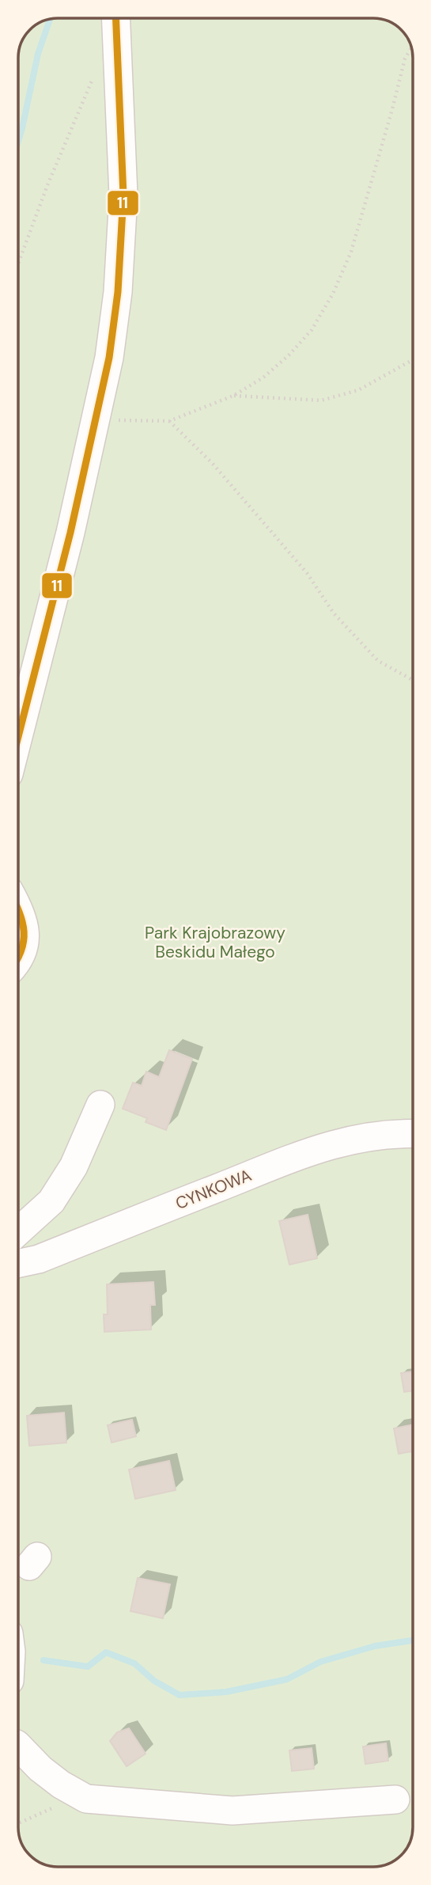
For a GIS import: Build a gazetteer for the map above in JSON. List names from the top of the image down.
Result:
{
  "streets": {
    "street": ["CYNKOWA"]
  },
  "parks": ["Park Krajobrazowy Beskidu Małego"],
  "lines": ["transit line 11"]
}
